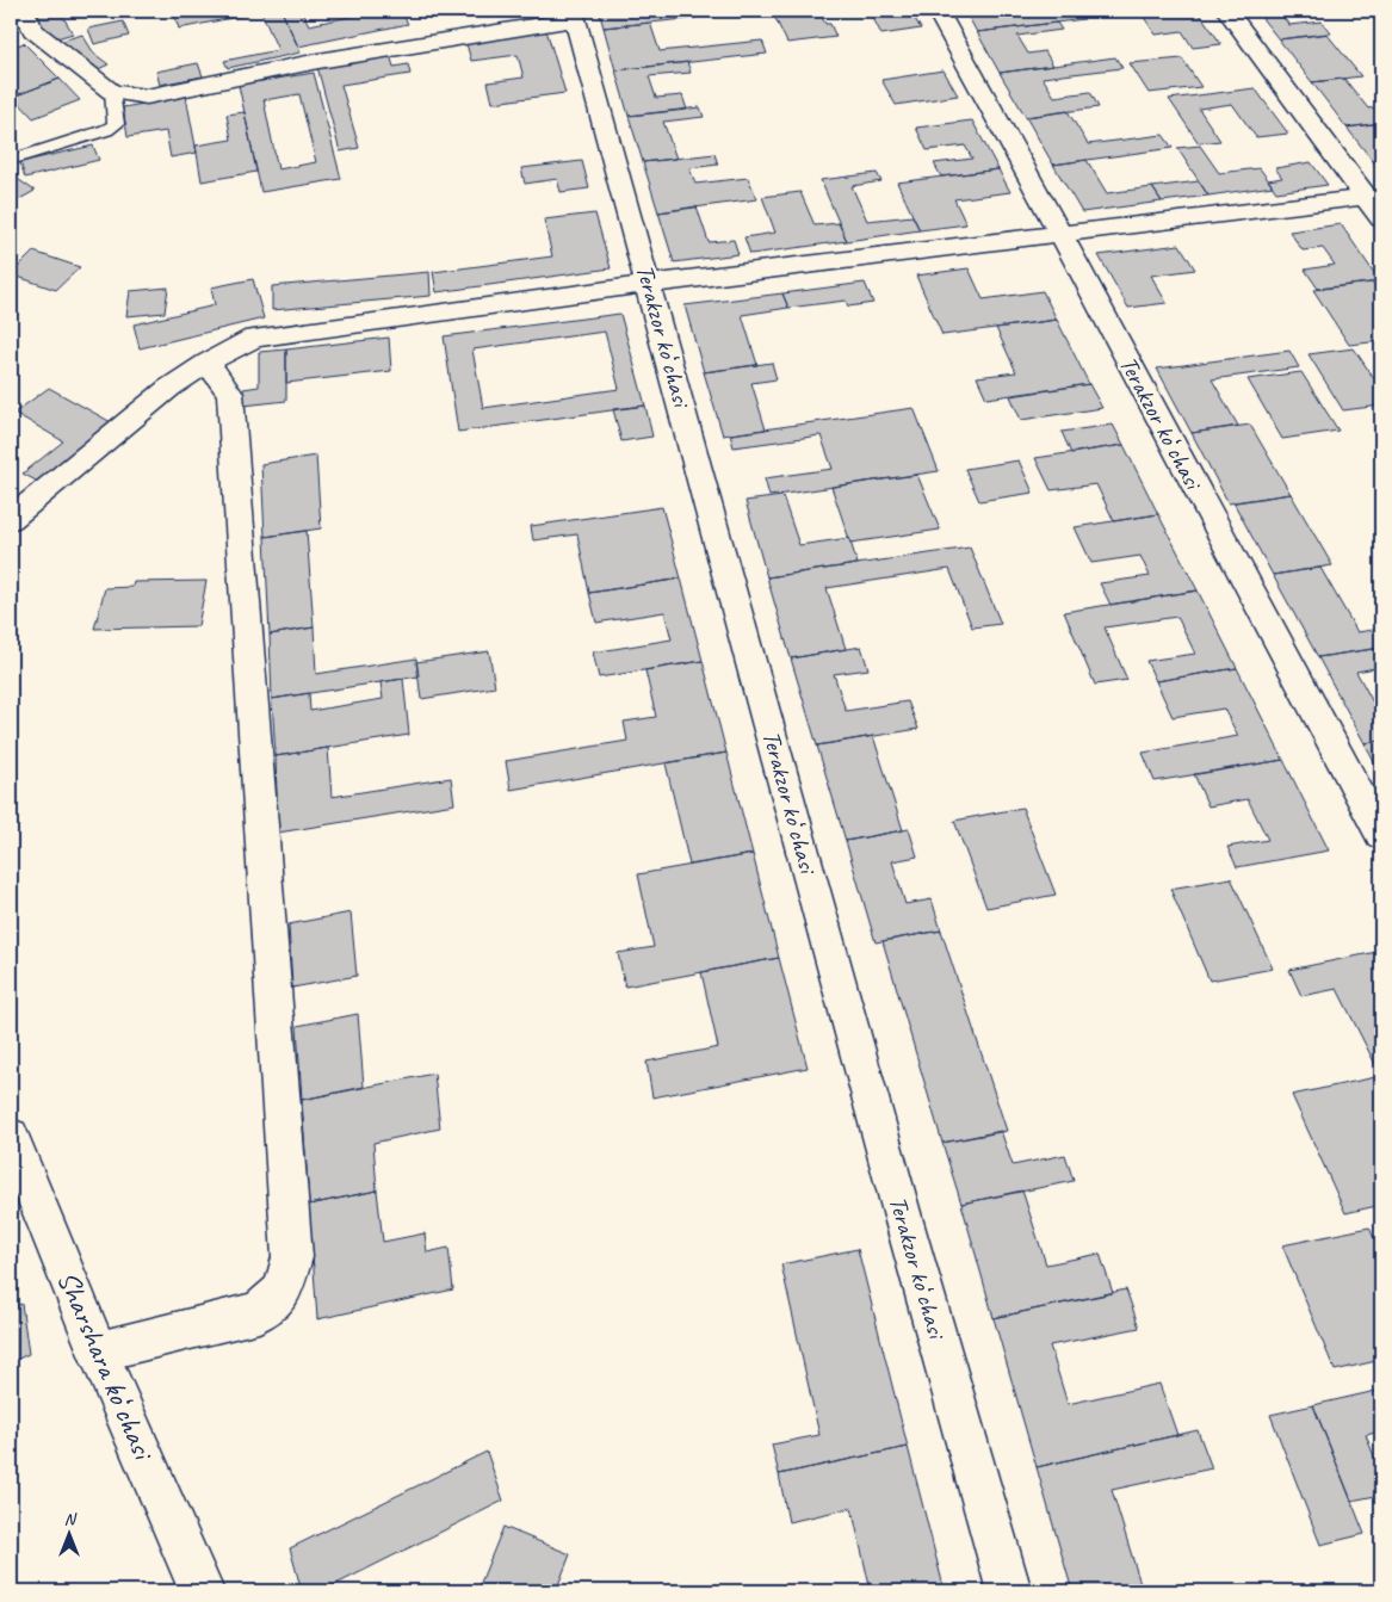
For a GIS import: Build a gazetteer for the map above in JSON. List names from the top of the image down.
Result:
{
  "streets": {
    "street": ["Terakzor koʻchasi", "Sharshara koʻchasi"]
  },
  "north": "top"
}
